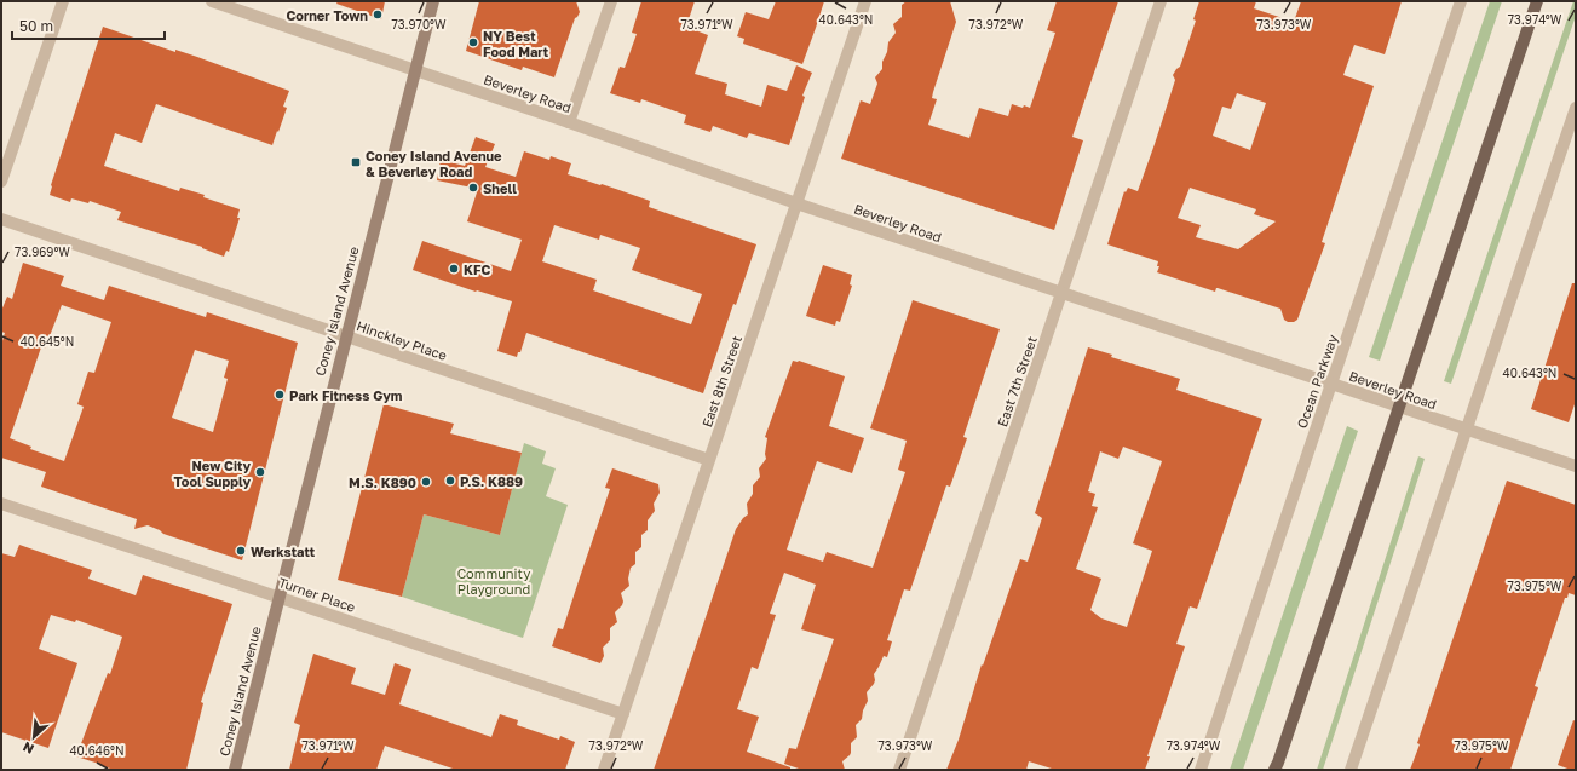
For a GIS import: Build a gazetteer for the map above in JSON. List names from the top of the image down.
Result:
{
  "streets": {
    "main road": ["Coney Island Avenue"],
    "street": [
      "Beverley Road",
      "Hinckley Place",
      "East 8th Street",
      "East 7th Street",
      "Ocean Parkway",
      "Turner Place"
    ]
  },
  "crossings": [
    ["Beverley Road", "Coney Island Avenue"],
    ["Beverley Road", "East 8th Street"],
    ["Beverley Road", "East 7th Street"],
    ["Beverley Road", "Ocean Parkway"],
    ["Coney Island Avenue", "Hinckley Place"],
    ["Coney Island Avenue", "Turner Place"],
    ["Hinckley Place", "East 8th Street"],
    ["East 8th Street", "Turner Place"]
  ],
  "parks": ["Community Playground"],
  "places": {
    "other": [
      "Corner Town",
      "NY Best Food Mart",
      "Shell",
      "KFC",
      "Park Fitness Gym",
      "New City Tool Supply",
      "P.S. K889",
      "M.S. K890",
      "Werkstatt"
    ],
    "transit": ["Coney Island Avenue & Beverley Road"]
  },
  "scale_bar": "50 m",
  "north": "bottom left",
  "coordinates": [
    "40.643°N",
    "73.974°W",
    "73.970°W",
    "73.971°W",
    "73.972°W",
    "73.973°W",
    "73.969°W",
    "40.645°N",
    "73.975°W",
    "40.646°N"
  ]
}
